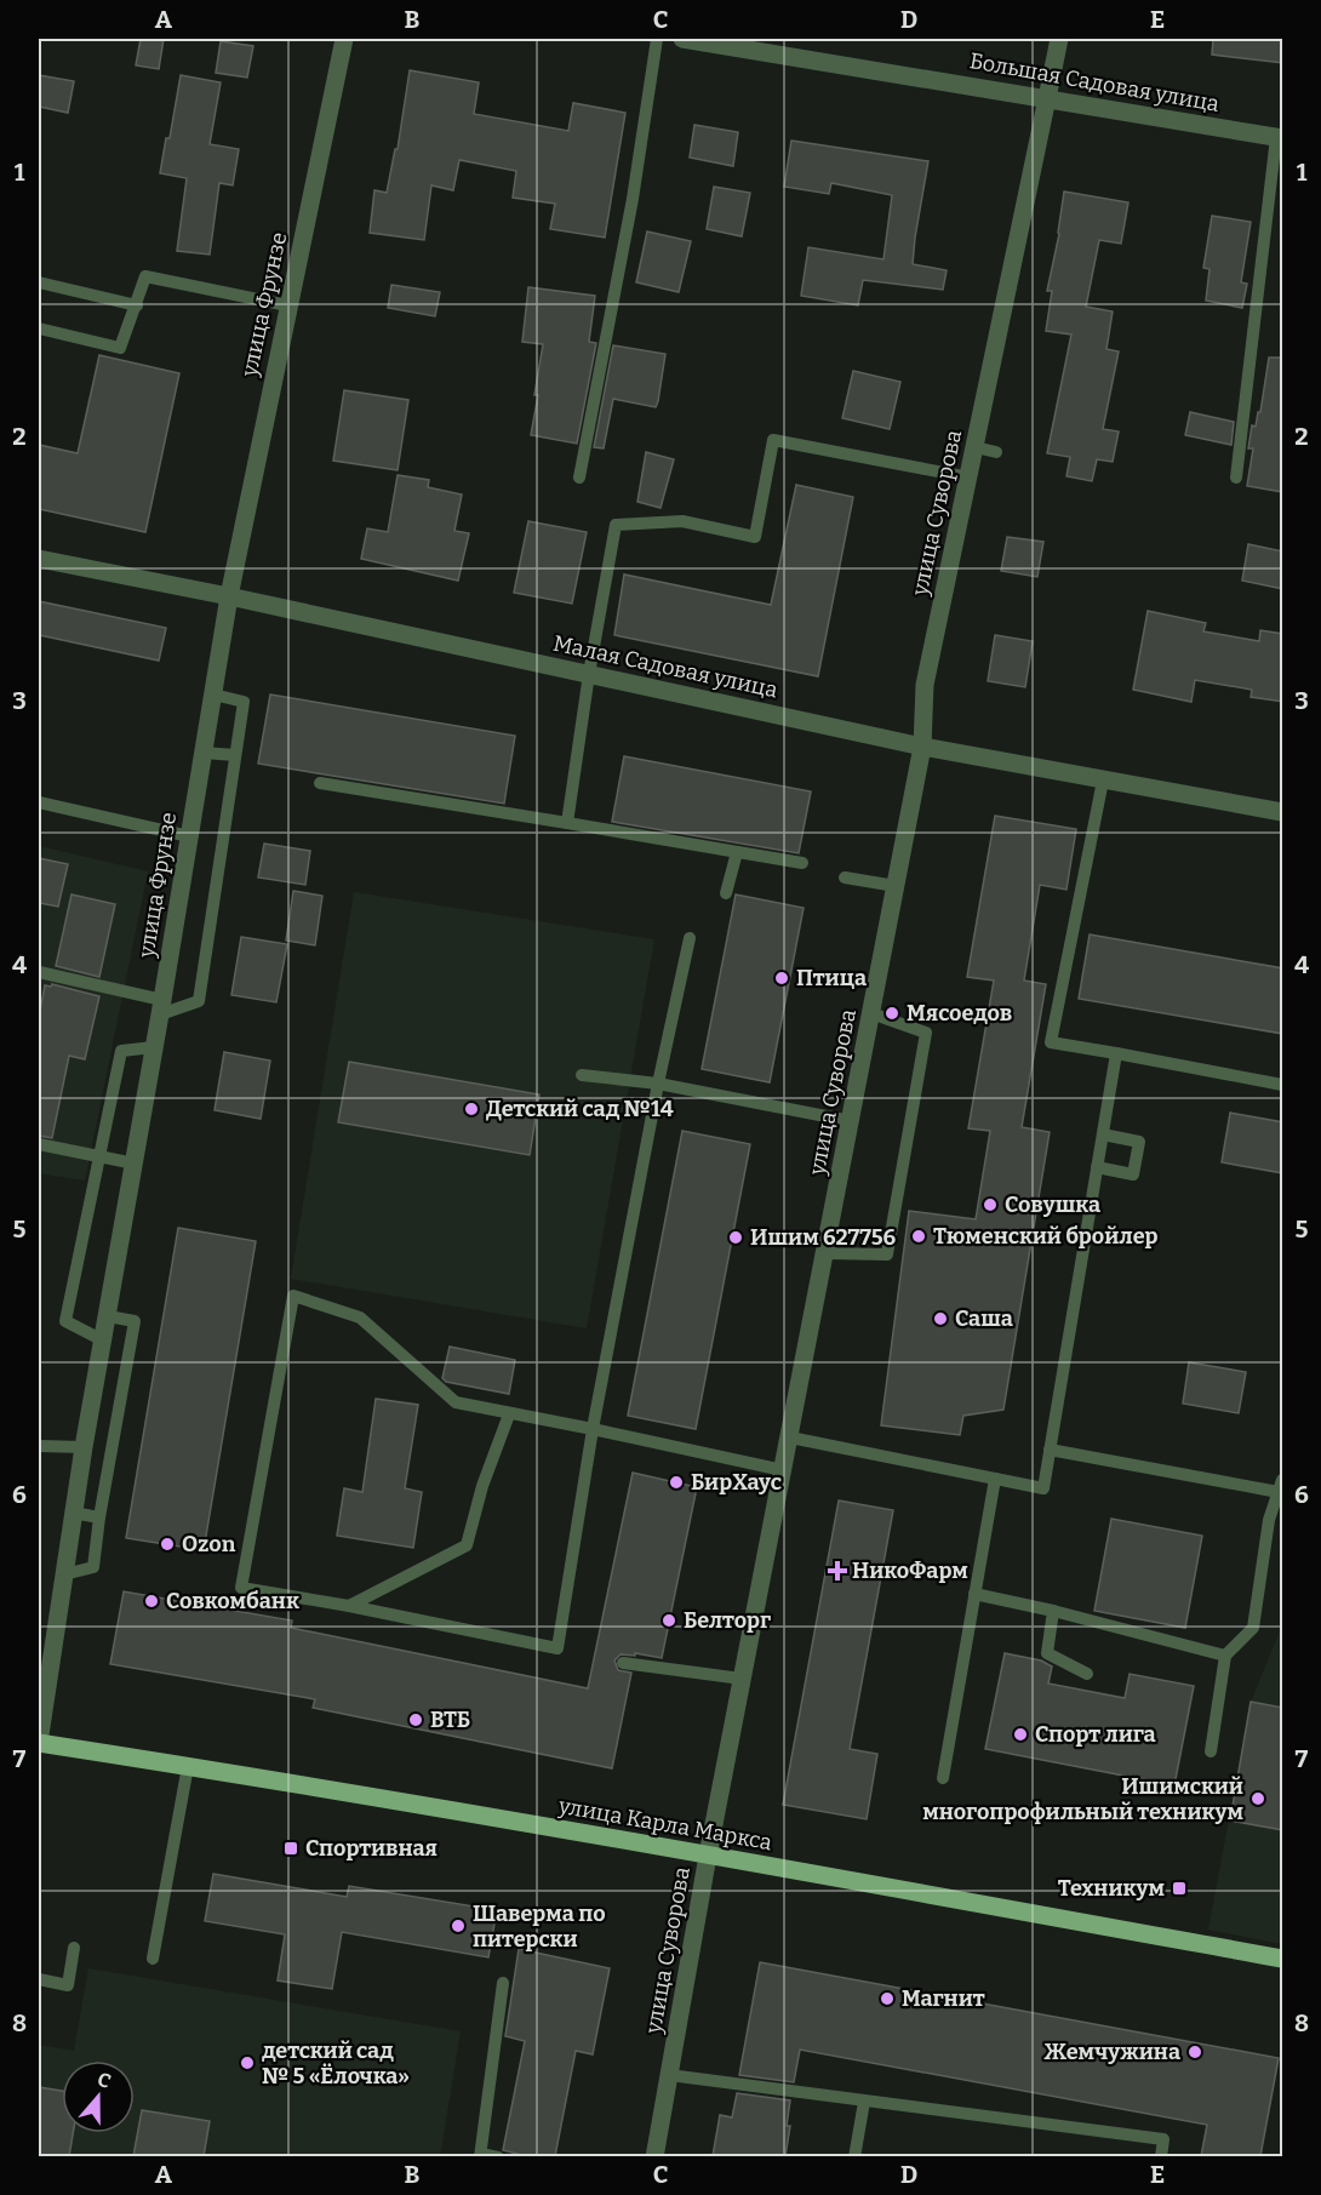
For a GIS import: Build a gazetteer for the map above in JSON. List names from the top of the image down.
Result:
{
  "streets": {
    "main road": ["улица Карла Маркса"],
    "street": [
      "Большая Садовая улица",
      "улица Фрунзе",
      "улица Суворова",
      "Малая Садовая улица"
    ]
  },
  "crossings": [
    ["Большая Садовая улица", "улица Суворова"],
    ["улица Фрунзе", "Малая Садовая улица"],
    ["улица Фрунзе", "улица Карла Маркса"],
    ["улица Суворова", "Малая Садовая улица"],
    ["улица Суворова", "улица Карла Маркса"]
  ],
  "places": {
    "other": [
      "Птица",
      "Мясоедов",
      "Детский сад №14",
      "Совушка",
      "Тюменский бройлер",
      "Ишим 627756",
      "Саша",
      "БирХаус",
      "Ozon",
      "Совкомбанк",
      "Белторг",
      "ВТБ",
      "Спорт лига",
      "Ишимский многопрофильный техникум",
      "Шаверма по питерски",
      "Магнит",
      "Жемчужина",
      "детский сад № 5 «Ёлочка»"
    ],
    "health": ["НикоФарм"],
    "transit": ["Спортивная", "Техникум"]
  },
  "north": "top",
  "grid": {
    "columns": [
      "A",
      "B",
      "C",
      "D",
      "E"
    ],
    "rows": [
      "1",
      "2",
      "3",
      "4",
      "5",
      "6",
      "7",
      "8"
    ]
  }
}
